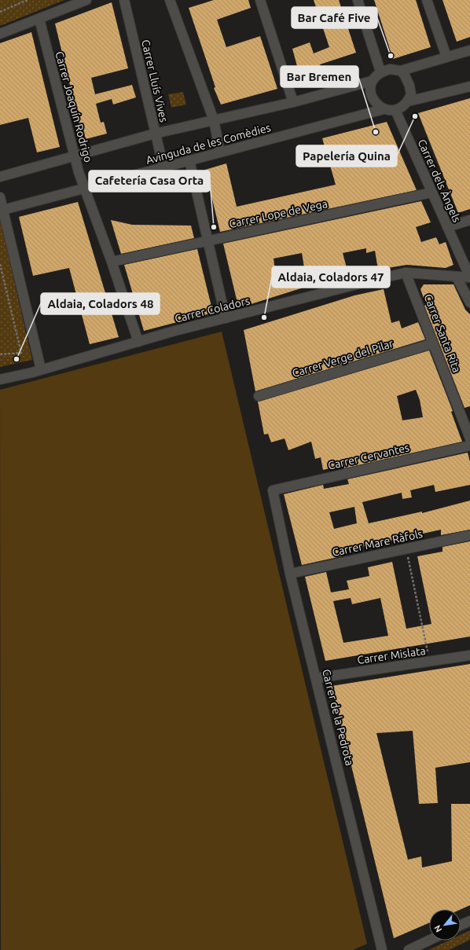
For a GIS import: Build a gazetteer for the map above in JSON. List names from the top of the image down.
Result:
{
  "streets": {
    "street": [
      "Carrer Lluís Vives",
      "Carrer Joaquín Rodrigo",
      "Avinguda de les Comèdies",
      "Carrer dels Àngels",
      "Carrer Lope de Vega",
      "Carrer Coladors",
      "Carrer Santa Rita",
      "Carrer Verge del Pilar",
      "Carrer Cervantes",
      "Carrer Mare Ràfols",
      "Carrer Mislata",
      "Carrer de la Pedrota"
    ]
  },
  "crossings": [
    ["Carrer Lluís Vives", "Avinguda de les Comèdies"],
    ["Carrer Joaquín Rodrigo", "Avinguda de les Comèdies"],
    ["Carrer Joaquín Rodrigo", "Carrer Lope de Vega"],
    ["Carrer Joaquín Rodrigo", "Carrer Coladors"],
    ["Avinguda de les Comèdies", "Carrer dels Àngels"],
    ["Carrer dels Àngels", "Carrer Lope de Vega"],
    ["Carrer dels Àngels", "Carrer Coladors"],
    ["Carrer Coladors", "Carrer Santa Rita"],
    ["Carrer Santa Rita", "Carrer Verge del Pilar"],
    ["Carrer Cervantes", "Carrer de la Pedrota"],
    ["Carrer Mare Ràfols", "Carrer de la Pedrota"],
    ["Carrer Mislata", "Carrer de la Pedrota"]
  ],
  "places": [
    "Bar Café Five",
    "Papelería Quina",
    "Bar Bremen",
    "Cafetería Casa Orta",
    "Aldaia, Coladors 47",
    "Aldaia, Coladors 48"
  ],
  "north": "bottom left"
}
